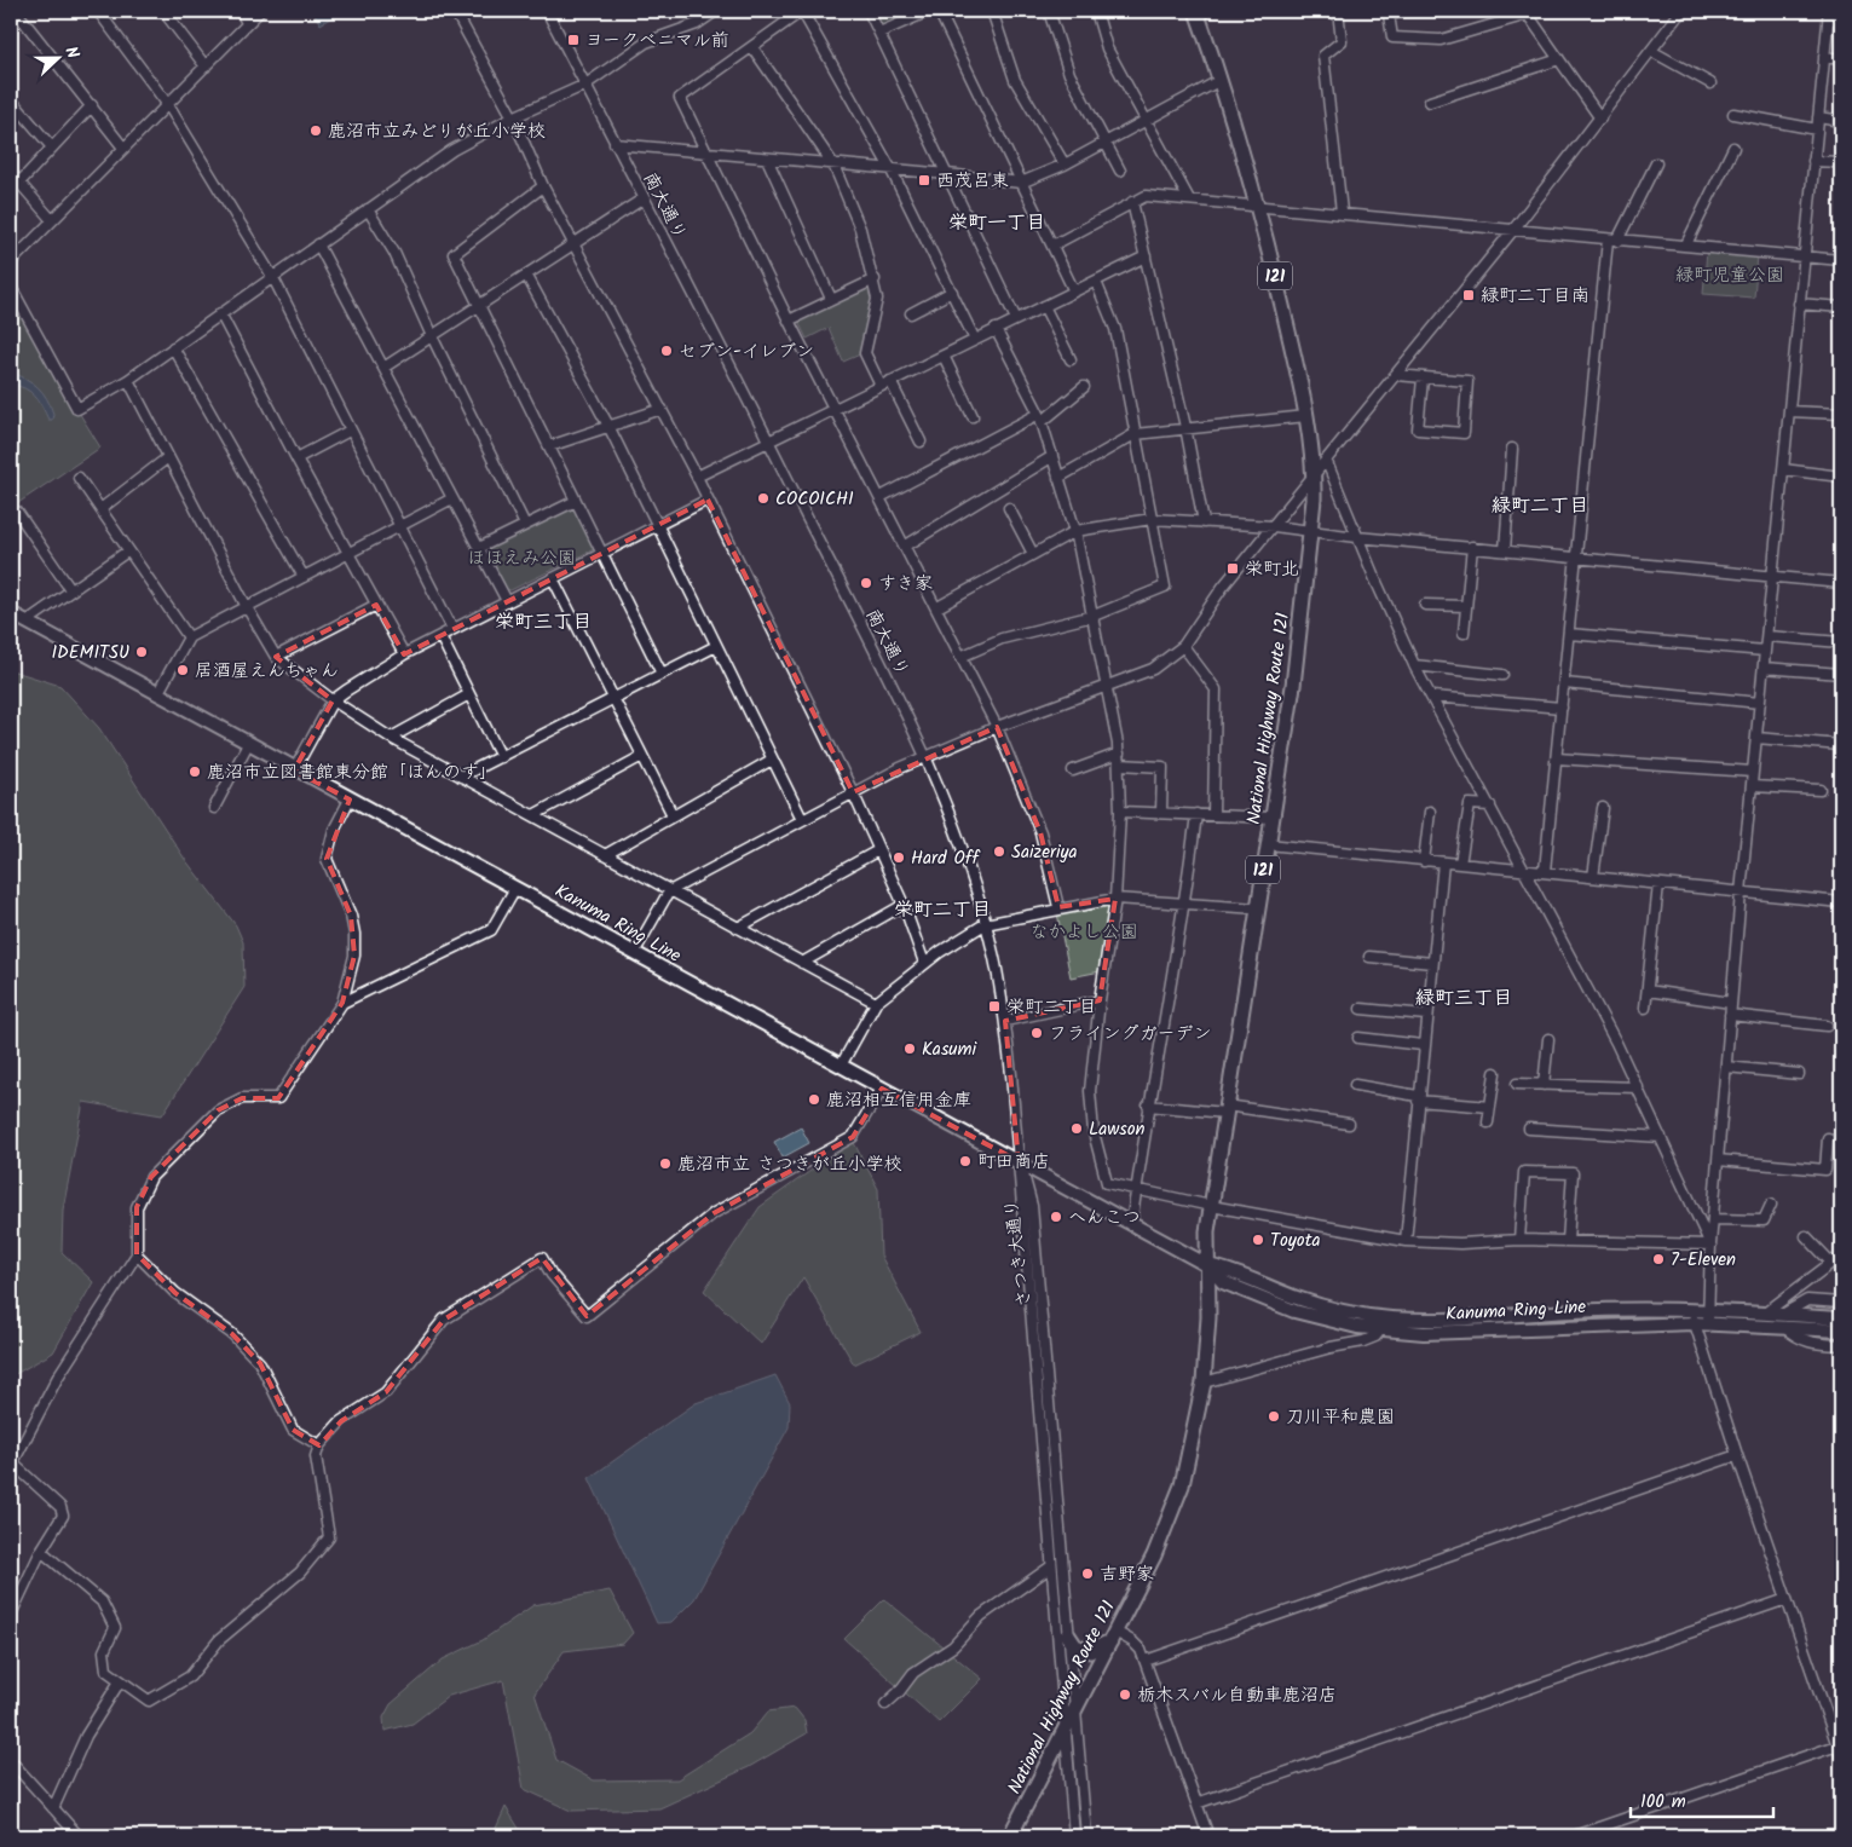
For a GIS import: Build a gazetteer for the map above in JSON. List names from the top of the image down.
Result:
{
  "streets": {
    "highway": ["121", "National Highway Route 121"],
    "main road": ["Kanuma Ring Line"],
    "street": ["南大通り", "さつき大通り"]
  },
  "crossings": [
    ["南大通り", "Kanuma Ring Line"],
    ["南大通り", "さつき大通り"],
    ["National Highway Route 121", "Kanuma Ring Line"],
    ["National Highway Route 121", "さつき大通り"],
    ["Kanuma Ring Line", "さつき大通り"]
  ],
  "districts": [
    "栄町一丁目",
    "緑町二丁目",
    "栄町三丁目",
    "栄町二丁目",
    "緑町三丁目"
  ],
  "parks": ["緑町児童公園", "ほほえみ公園", "なかよし公園"],
  "places": {
    "transit": [
      "ヨークベニマル前",
      "西茂呂東",
      "緑町二丁目南",
      "栄町北",
      "栄町二丁目"
    ],
    "other": [
      "鹿沼市立みどりが丘小学校",
      "セブン-イレブン",
      "COCOICHI",
      "すき家",
      "IDEMITSU",
      "居酒屋えんちゃん",
      "鹿沼市立図書館東分館「ほんのす」",
      "Saizeriya",
      "Hard Off",
      "フライングガーデン",
      "Kasumi",
      "鹿沼相互信用金庫",
      "Lawson",
      "町田商店",
      "鹿沼市立 さつきが丘小学校",
      "へんこつ",
      "Toyota",
      "7-Eleven",
      "刀川平和農園",
      "吉野家",
      "栃木スバル自動車鹿沼店"
    ]
  },
  "scale_bar": "100 m",
  "north": "right"
}
